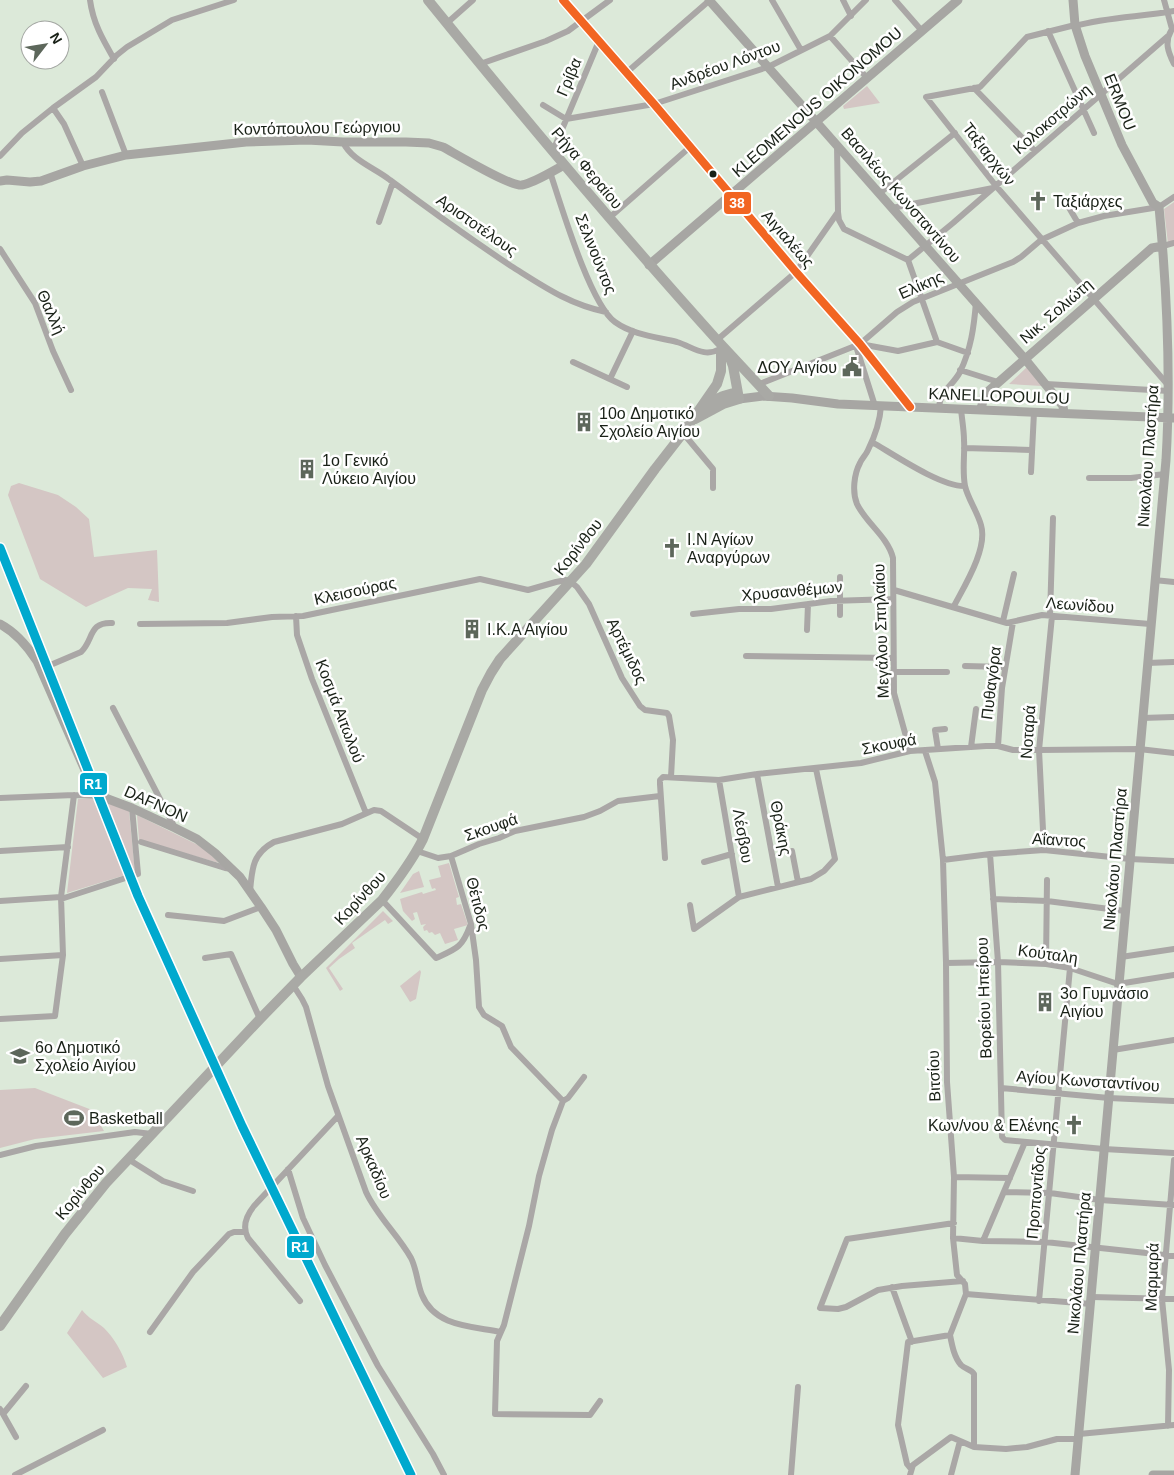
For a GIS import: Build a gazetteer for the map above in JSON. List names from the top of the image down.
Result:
{
  "streets": {
    "main road": [
      "KLEOMENOUS OIKONOMOU",
      "ERMOU",
      "Κοντόπουλου Γεώργιου",
      "Ρήγα Φεραίου",
      "Βασιλέως Κωνσταντίνου",
      "Αιγιαλέως",
      "Νικ. Σολιώτη",
      "KANELLOPOULOU",
      "Νικολάου Πλαστήρα",
      "Κορίνθου",
      "DAFNON"
    ],
    "street": [
      "Ανδρέου Λόντου",
      "Γρίβα",
      "Κολοκοτρώνη",
      "Ταξιαρχών",
      "Αριστοτέλους",
      "Σελινούντος",
      "Ελίκης",
      "Θαλλή",
      "Κλεισούρας",
      "Χρυσανθέμων",
      "Λεωνίδου",
      "Μεγάλου Σπηλαίου",
      "Αρτέμιδος",
      "Πυθαγόρα",
      "Κοσμά Αιτωλού",
      "Νοταρά",
      "Σκουφά",
      "Θράκης",
      "Λέσβου",
      "Αΐαντος",
      "Θέτιδος",
      "Κούταλη",
      "Βορείου Ηπείρου",
      "Βιτσίου",
      "Αγίου Κωνσταντίνου",
      "Αρκαδίου",
      "Προποντίδος",
      "Μαρμαρά"
    ]
  },
  "crossings": [
    ["Ανδρέου Λόντου", "Γρίβα"],
    ["Ανδρέου Λόντου", "Βασιλέως Κωνσταντίνου"],
    ["Ανδρέου Λόντου", "Αιγιαλέως"],
    ["Γρίβα", "Ρήγα Φεραίου"],
    ["Γρίβα", "Αιγιαλέως"],
    ["KLEOMENOUS OIKONOMOU", "Ρήγα Φεραίου"],
    ["KLEOMENOUS OIKONOMOU", "Βασιλέως Κωνσταντίνου"],
    ["KLEOMENOUS OIKONOMOU", "Αιγιαλέως"],
    ["ERMOU", "Κολοκοτρώνη"],
    ["ERMOU", "Ελίκης"],
    ["ERMOU", "Νικολάου Πλαστήρα"],
    ["Κολοκοτρώνη", "Ταξιαρχών"],
    ["Κολοκοτρώνη", "Βασιλέως Κωνσταντίνου"],
    ["Κοντόπουλου Γεώργιου", "Ρήγα Φεραίου"],
    ["Κοντόπουλου Γεώργιου", "Αριστοτέλους"],
    ["Κοντόπουλου Γεώργιου", "Σελινούντος"],
    ["Ταξιαρχών", "Ελίκης"],
    ["Ταξιαρχών", "Νικ. Σολιώτη"],
    ["Ταξιαρχών", "Νικολάου Πλαστήρα"],
    ["Ρήγα Φεραίου", "Σελινούντος"],
    ["Ρήγα Φεραίου", "Ελίκης"],
    ["Ρήγα Φεραίου", "KANELLOPOULOU"],
    ["Ρήγα Φεραίου", "Κορίνθου"],
    ["Βασιλέως Κωνσταντίνου", "Ελίκης"],
    ["Βασιλέως Κωνσταντίνου", "Νικ. Σολιώτη"],
    ["Βασιλέως Κωνσταντίνου", "KANELLOPOULOU"],
    ["Αριστοτέλους", "Σελινούντος"],
    ["Αιγιαλέως", "Ελίκης"],
    ["Αιγιαλέως", "KANELLOPOULOU"],
    ["Σελινούντος", "Κορίνθου"],
    ["Ελίκης", "Νικολάου Πλαστήρα"],
    ["Νικ. Σολιώτη", "KANELLOPOULOU"],
    ["Νικ. Σολιώτη", "Νικολάου Πλαστήρα"],
    ["KANELLOPOULOU", "Νικολάου Πλαστήρα"],
    ["KANELLOPOULOU", "Κορίνθου"],
    ["KANELLOPOULOU", "Μεγάλου Σπηλαίου"],
    ["Νικολάου Πλαστήρα", "Λεωνίδου"],
    ["Νικολάου Πλαστήρα", "Σκουφά"],
    ["Νικολάου Πλαστήρα", "Αΐαντος"],
    ["Νικολάου Πλαστήρα", "Κούταλη"],
    ["Νικολάου Πλαστήρα", "Αγίου Κωνσταντίνου"],
    ["Κορίνθου", "Κλεισούρας"],
    ["Κορίνθου", "Αρτέμιδος"],
    ["Κορίνθου", "Σκουφά"],
    ["Κορίνθου", "DAFNON"],
    ["Κορίνθου", "Αρκαδίου"],
    ["Κλεισούρας", "Αρτέμιδος"],
    ["Κλεισούρας", "Κοσμά Αιτωλού"],
    ["Χρυσανθέμων", "Μεγάλου Σπηλαίου"],
    ["Λεωνίδου", "Μεγάλου Σπηλαίου"],
    ["Λεωνίδου", "Πυθαγόρα"],
    ["Λεωνίδου", "Νοταρά"],
    ["Μεγάλου Σπηλαίου", "Σκουφά"],
    ["Αρτέμιδος", "Σκουφά"],
    ["Πυθαγόρα", "Σκουφά"],
    ["Νοταρά", "Σκουφά"],
    ["Νοταρά", "Αΐαντος"],
    ["Σκουφά", "Θράκης"],
    ["Σκουφά", "Λέσβου"],
    ["Σκουφά", "Θέτιδος"],
    ["Σκουφά", "Βιτσίου"],
    ["Αΐαντος", "Βορείου Ηπείρου"],
    ["Αΐαντος", "Βιτσίου"],
    ["Κούταλη", "Βορείου Ηπείρου"],
    ["Κούταλη", "Βιτσίου"],
    ["Κούταλη", "Προποντίδος"],
    ["Βορείου Ηπείρου", "Αγίου Κωνσταντίνου"],
    ["Αγίου Κωνσταντίνου", "Προποντίδος"]
  ],
  "places": {
    "church": ["Ταξιάρχες", "Ι.Ν Αγίων Αναργύρων", "Κων/νου & Ελένης"],
    "public building": ["ΔΟΥ Αιγίου"],
    "building": [
      "10o Δημοτικό Σχολείο Αιγίου",
      "1o Γενικό Λύκειο Αιγίου",
      "Ι.Κ.Α Αιγίου",
      "3ο Γυμνάσιο Αιγίου"
    ],
    "school or university": ["6ο Δημοτικό Σχολείο Αιγίου"],
    "sports": ["Basketball"]
  },
  "lines": ["transit line 38", "transit line R1"],
  "north": "top right"
}
